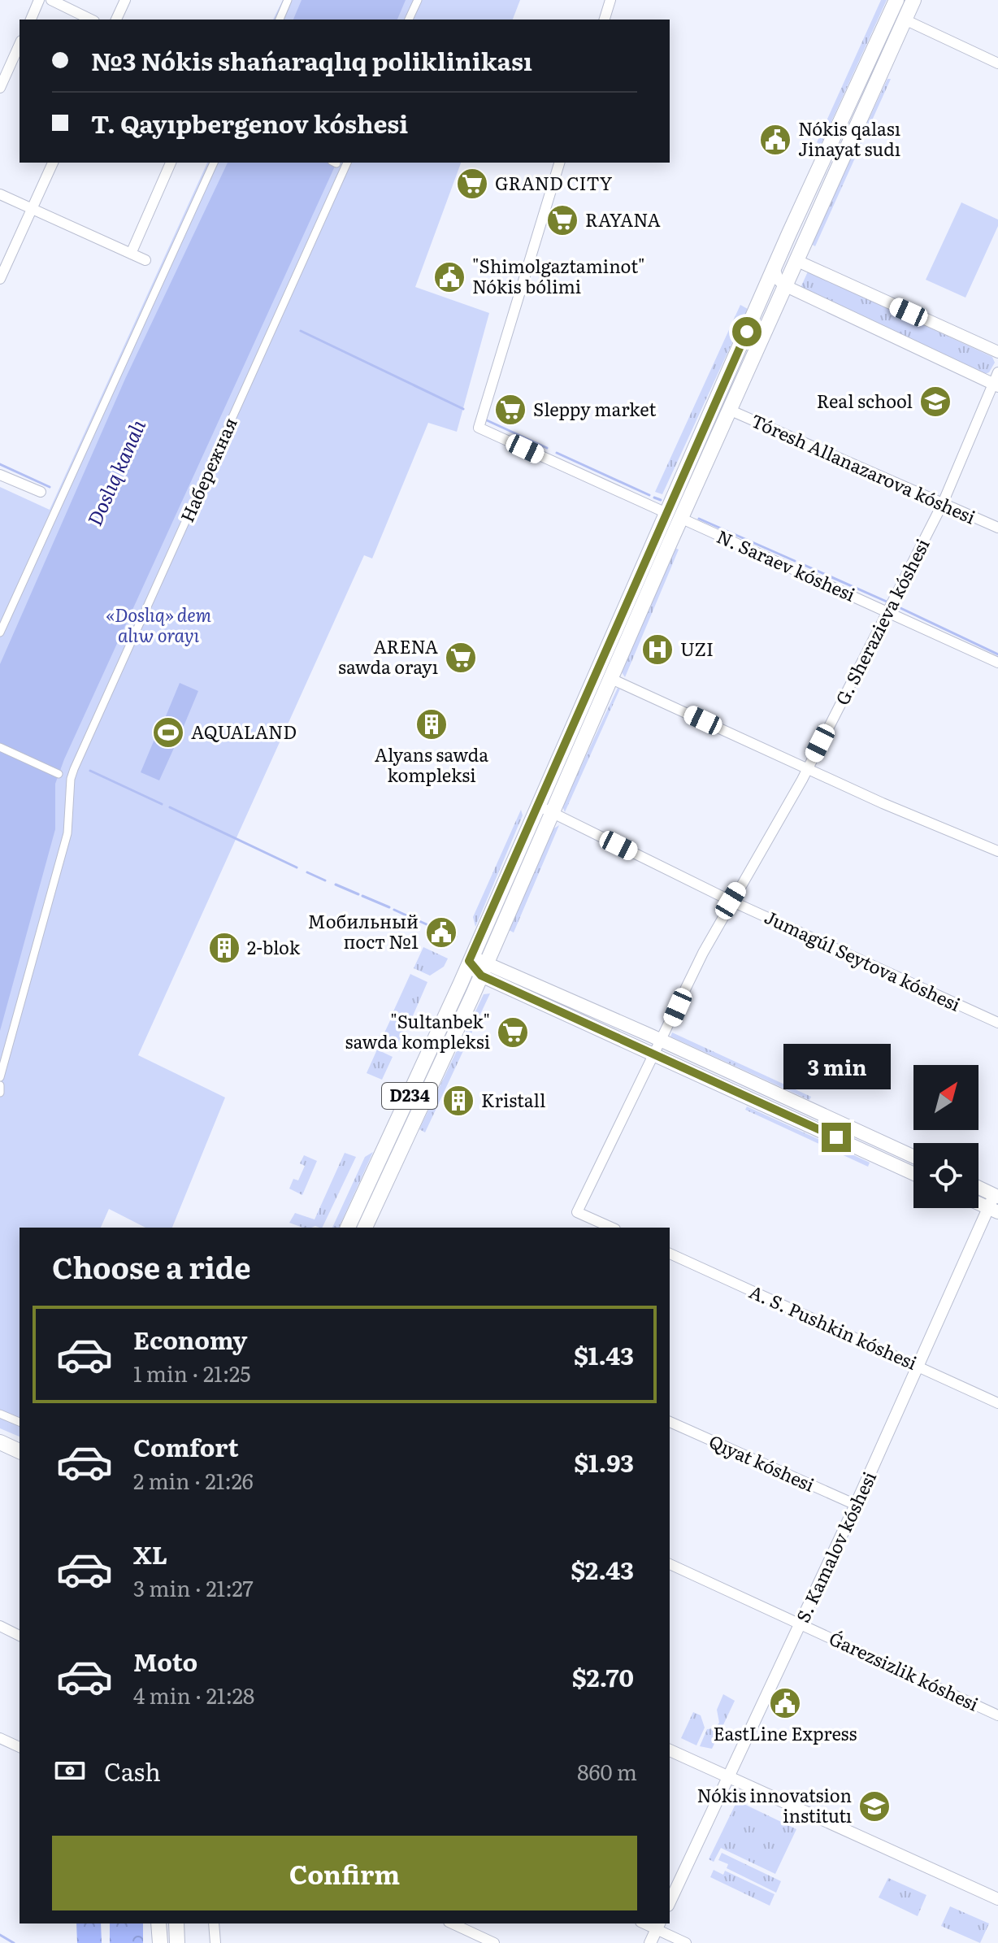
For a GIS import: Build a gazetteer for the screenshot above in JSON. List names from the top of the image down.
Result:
{
  "streets": {
    "main road": ["D234"],
    "street": [
      "Tóresh Allanazarova kóshesi",
      "Набережная",
      "N. Saraev kóshesi",
      "G. Sherazieva kóshesi",
      "Jumagúl Seytova kóshesi",
      "A. S. Pushkin kóshesi",
      "Qıyat kóshesi",
      "S. Kamalov kóshesi",
      "Ǵarezsizlik kóshesi"
    ]
  },
  "crossings": [
    ["Tóresh Allanazarova kóshesi", "G. Sherazieva kóshesi"],
    ["Tóresh Allanazarova kóshesi", "D234"],
    ["N. Saraev kóshesi", "G. Sherazieva kóshesi"],
    ["N. Saraev kóshesi", "D234"],
    ["G. Sherazieva kóshesi", "Jumagúl Seytova kóshesi"],
    ["Jumagúl Seytova kóshesi", "D234"],
    ["A. S. Pushkin kóshesi", "S. Kamalov kóshesi"],
    ["Qıyat kóshesi", "S. Kamalov kóshesi"],
    ["S. Kamalov kóshesi", "Ǵarezsizlik kóshesi"]
  ],
  "water": ["Doslıq kanalı"],
  "parks": ["«Doslıq» dem alıw orayı"],
  "places": {
    "public building": [
      "Nókis qalası Jinayat sudı",
      "\"Shimolgaztaminot\" Nókis bólimi",
      "Мобильный пост №1",
      "EastLine Express"
    ],
    "supermarket": [
      "GRAND CITY",
      "RAYANA",
      "Sleppy market",
      "ARENA sawda orayı",
      "\"Sultanbek\" sawda kompleksi"
    ],
    "school or university": ["Real school", "Nókis innovatsion institutı"],
    "hospital": ["UZI"],
    "building": ["Alyans sawda kompleksi", "2-blok", "Kristall"],
    "sports": ["AQUALAND"]
  },
  "north": "top right",
  "page": {
    "banner": ["№3 Nókis shańaraqlıq poliklinikası", "T. Qayıpbergenov kóshesi"],
    "bubble": "3 min",
    "heading": "Choose a ride",
    "list": [
      {
        "name": "Economy",
        "note": "1 min · 21:25",
        "value": "$1.43"
      },
      {
        "name": "Comfort",
        "note": "2 min · 21:26",
        "value": "$1.93"
      },
      {
        "name": "XL",
        "note": "3 min · 21:27",
        "value": "$2.43"
      },
      {
        "name": "Moto",
        "note": "4 min · 21:28",
        "value": "$2.70"
      }
    ],
    "pay": ["Cash", "860 m"],
    "buttons": "Confirm"
  }
}
